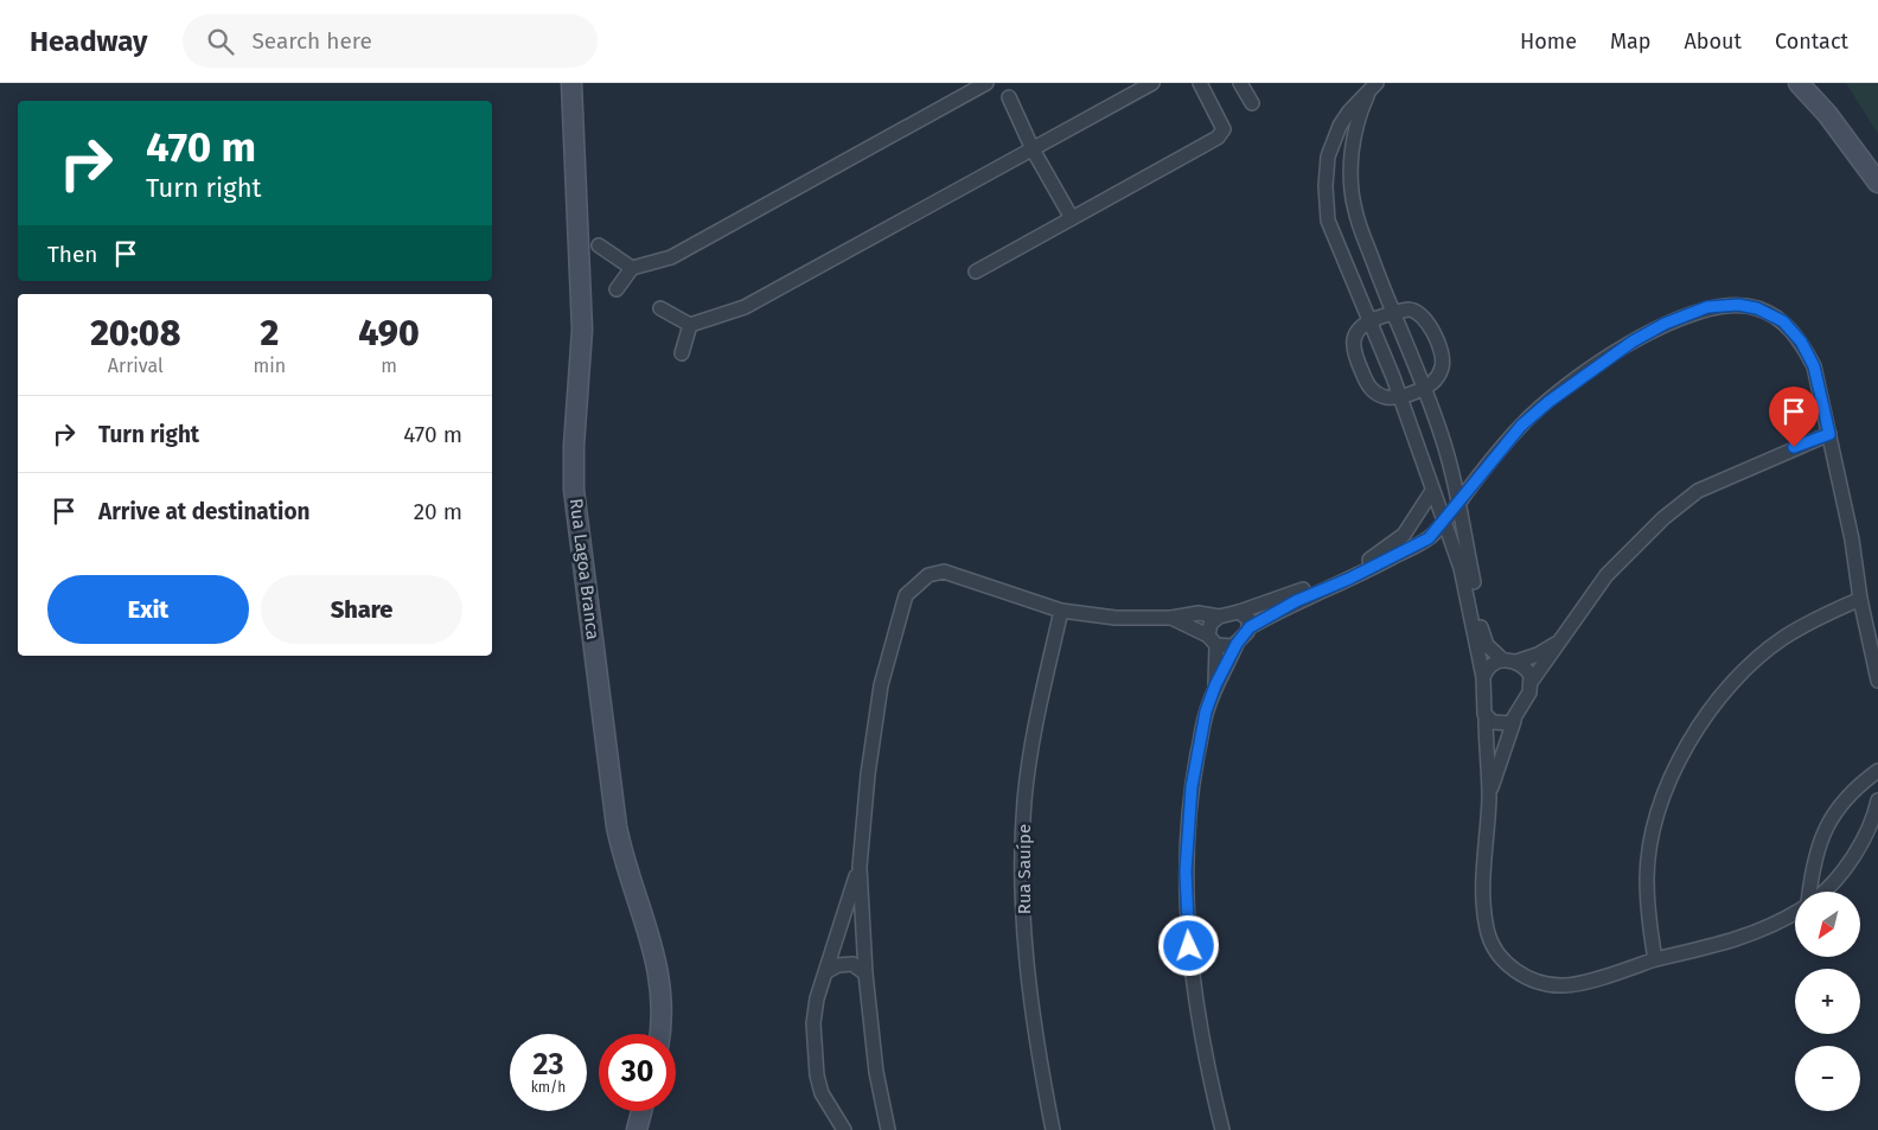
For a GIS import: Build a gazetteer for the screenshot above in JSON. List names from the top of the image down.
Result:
{
  "streets": {
    "street": ["Rua Lagoa Branca", "Rua Sauípe"]
  },
  "north": "bottom left",
  "page": {
    "header": "Headway",
    "search": "Search here",
    "nav": [
      "Home",
      "Map",
      "About",
      "Contact"
    ],
    "turn": ["470 m", "Turn right"],
    "then": "Then",
    "eta": [
      "20:08",
      "Arrival",
      "2",
      "min",
      "490",
      "m"
    ],
    "list": [
      {
        "name": "Turn right",
        "value": "470 m"
      },
      {
        "name": "Arrive at destination",
        "value": "20 m"
      }
    ],
    "buttons": ["Exit", "Share"],
    "map_buttons": ["+", "−"],
    "speed": "23 km/h",
    "limit": "30"
  }
}
